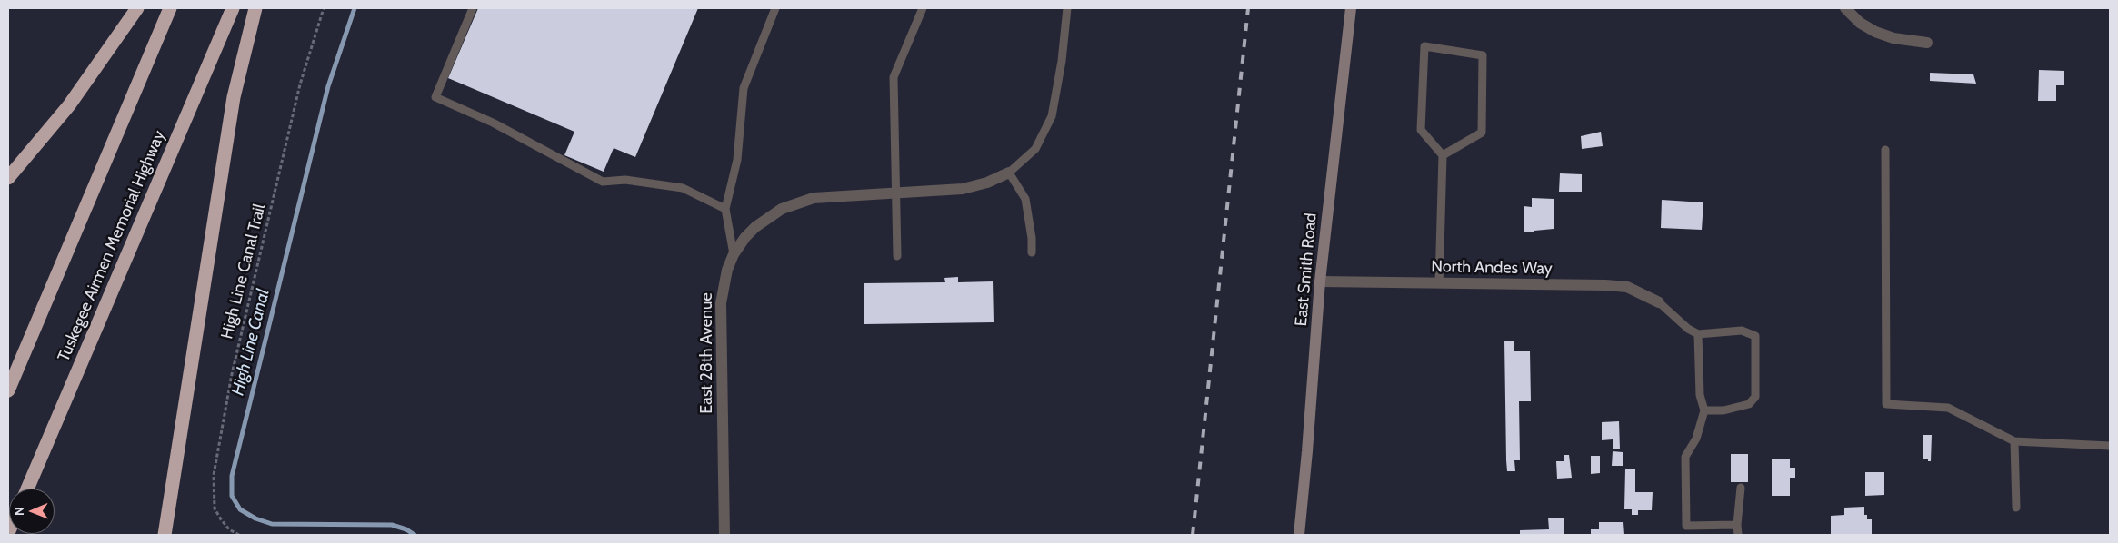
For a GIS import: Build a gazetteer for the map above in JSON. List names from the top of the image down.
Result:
{
  "streets": {
    "highway": ["Tuskegee Airmen Memorial Highway"],
    "street": ["North Andes Way", "East Smith Road", "East 28th Avenue"],
    "path": ["High Line Canal Trail"]
  },
  "crossings": [
    ["North Andes Way", "East Smith Road"]
  ],
  "water": ["High Line Canal"],
  "north": "left"
}
